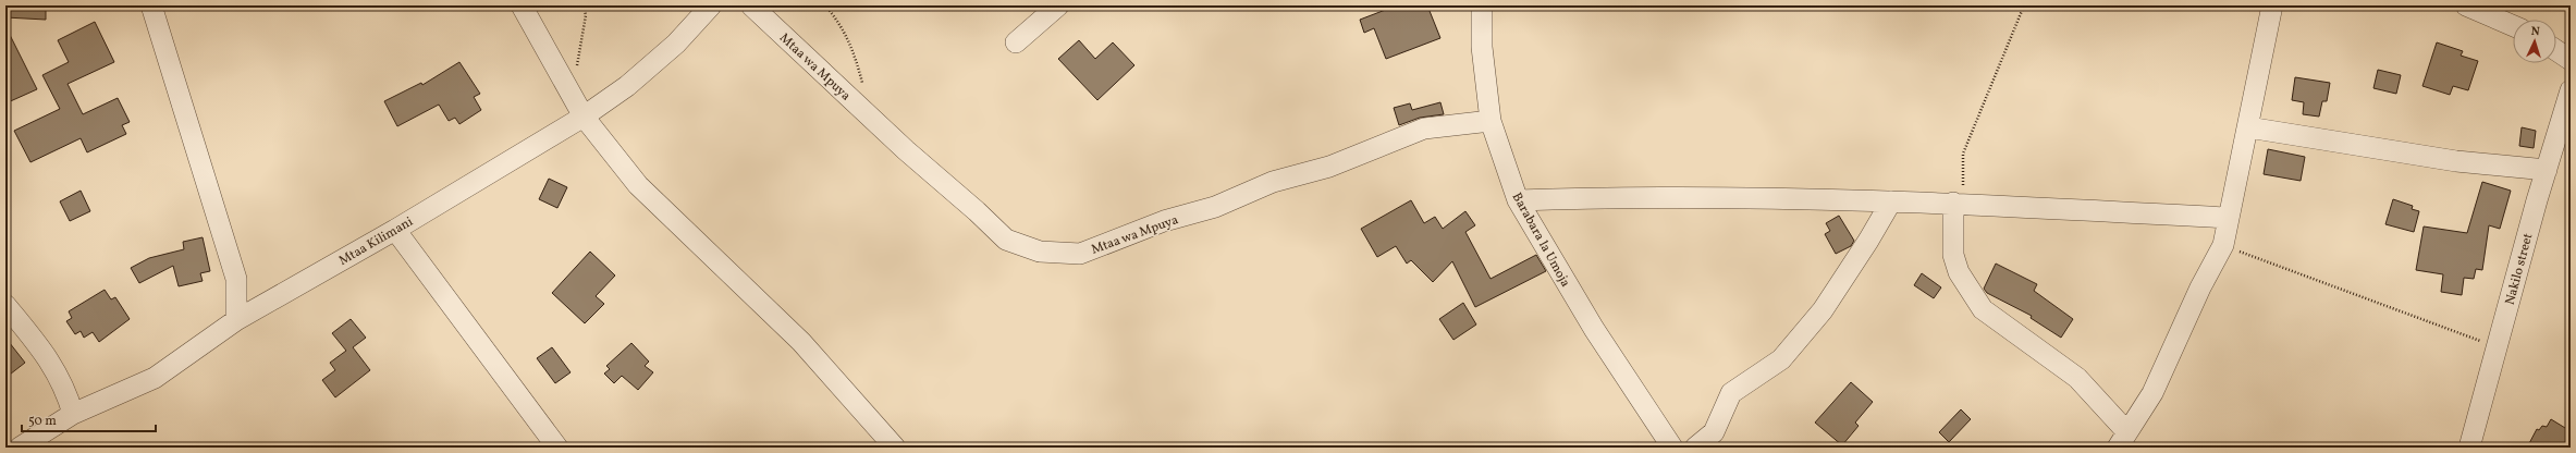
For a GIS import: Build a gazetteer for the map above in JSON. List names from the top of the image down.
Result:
{
  "streets": {
    "street": [
      "Mtaa wa Mpuya",
      "Barabara la Umoja",
      "Mtaa Kilimani",
      "Nakilo street"
    ]
  },
  "crossings": [
    ["Mtaa wa Mpuya", "Barabara la Umoja"]
  ],
  "scale_bar": "50 m",
  "north": "top"
}
